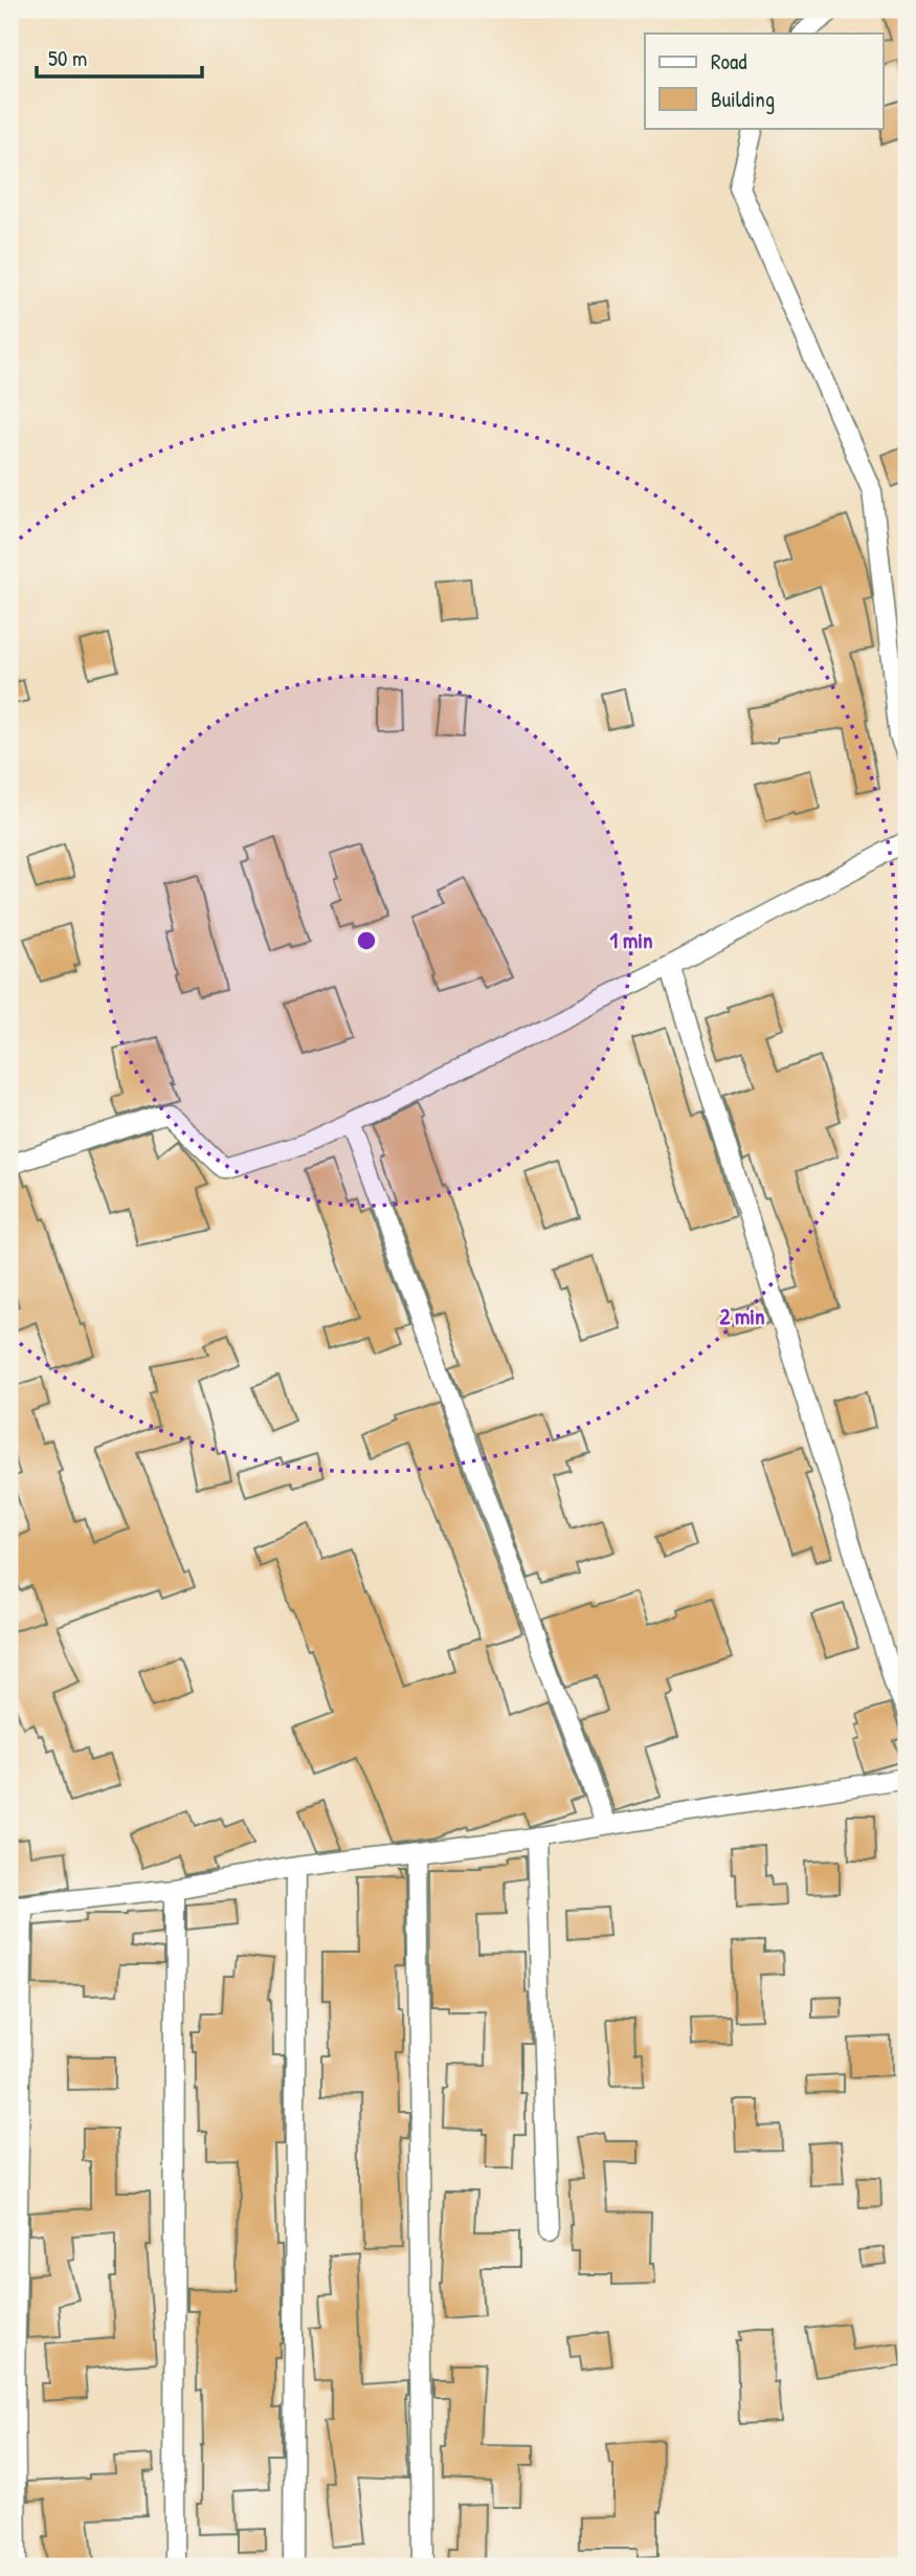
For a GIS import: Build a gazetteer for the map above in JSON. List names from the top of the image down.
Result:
{
  "legend": ["Road", "Building"],
  "scale_bar": "50 m",
  "rings": ["1 min", "2 min"]
}
